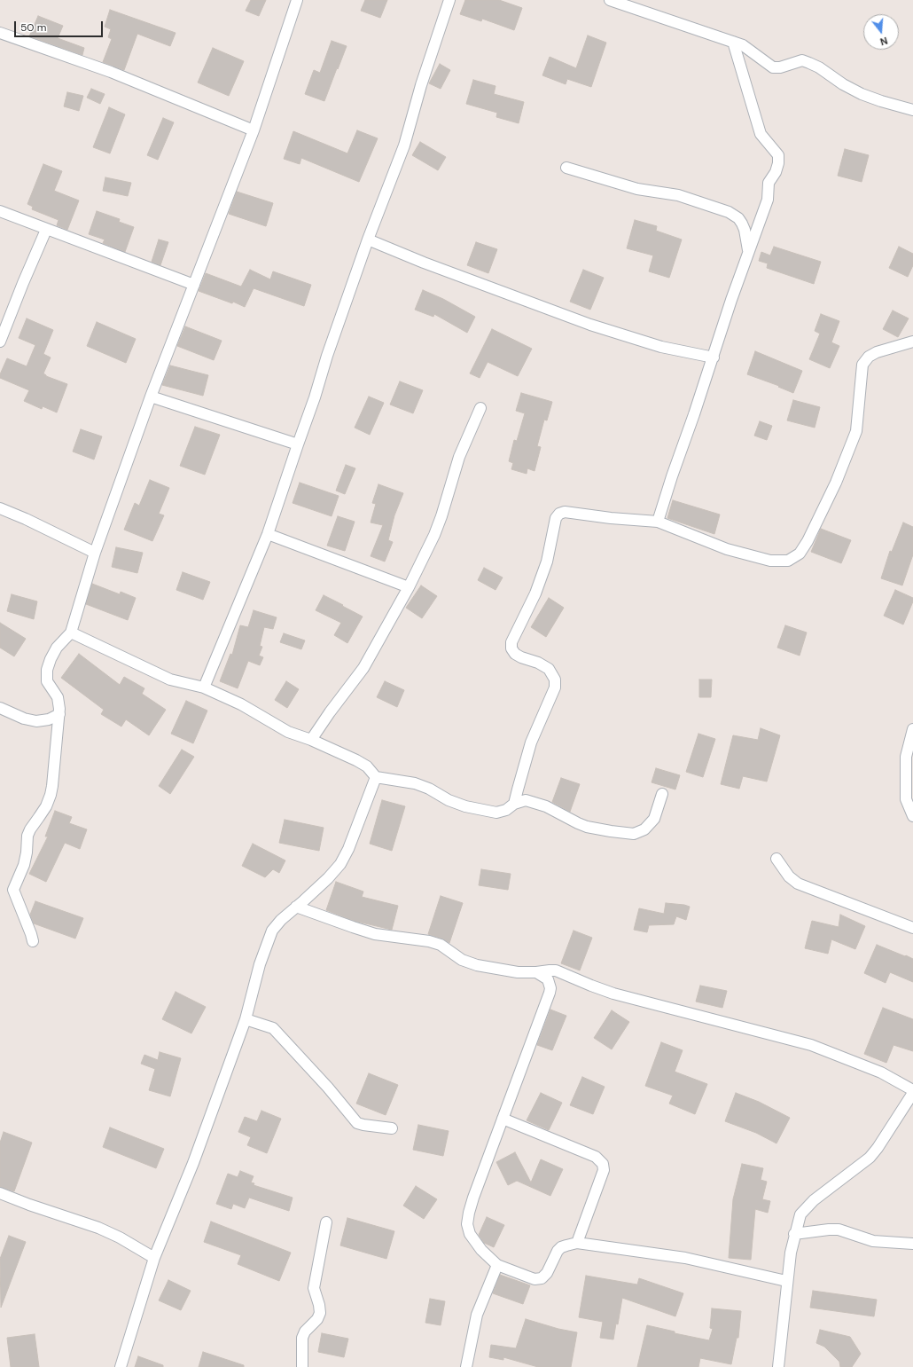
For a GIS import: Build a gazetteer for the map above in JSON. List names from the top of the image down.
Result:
{
  "scale_bar": "50 m",
  "north": "bottom"
}
